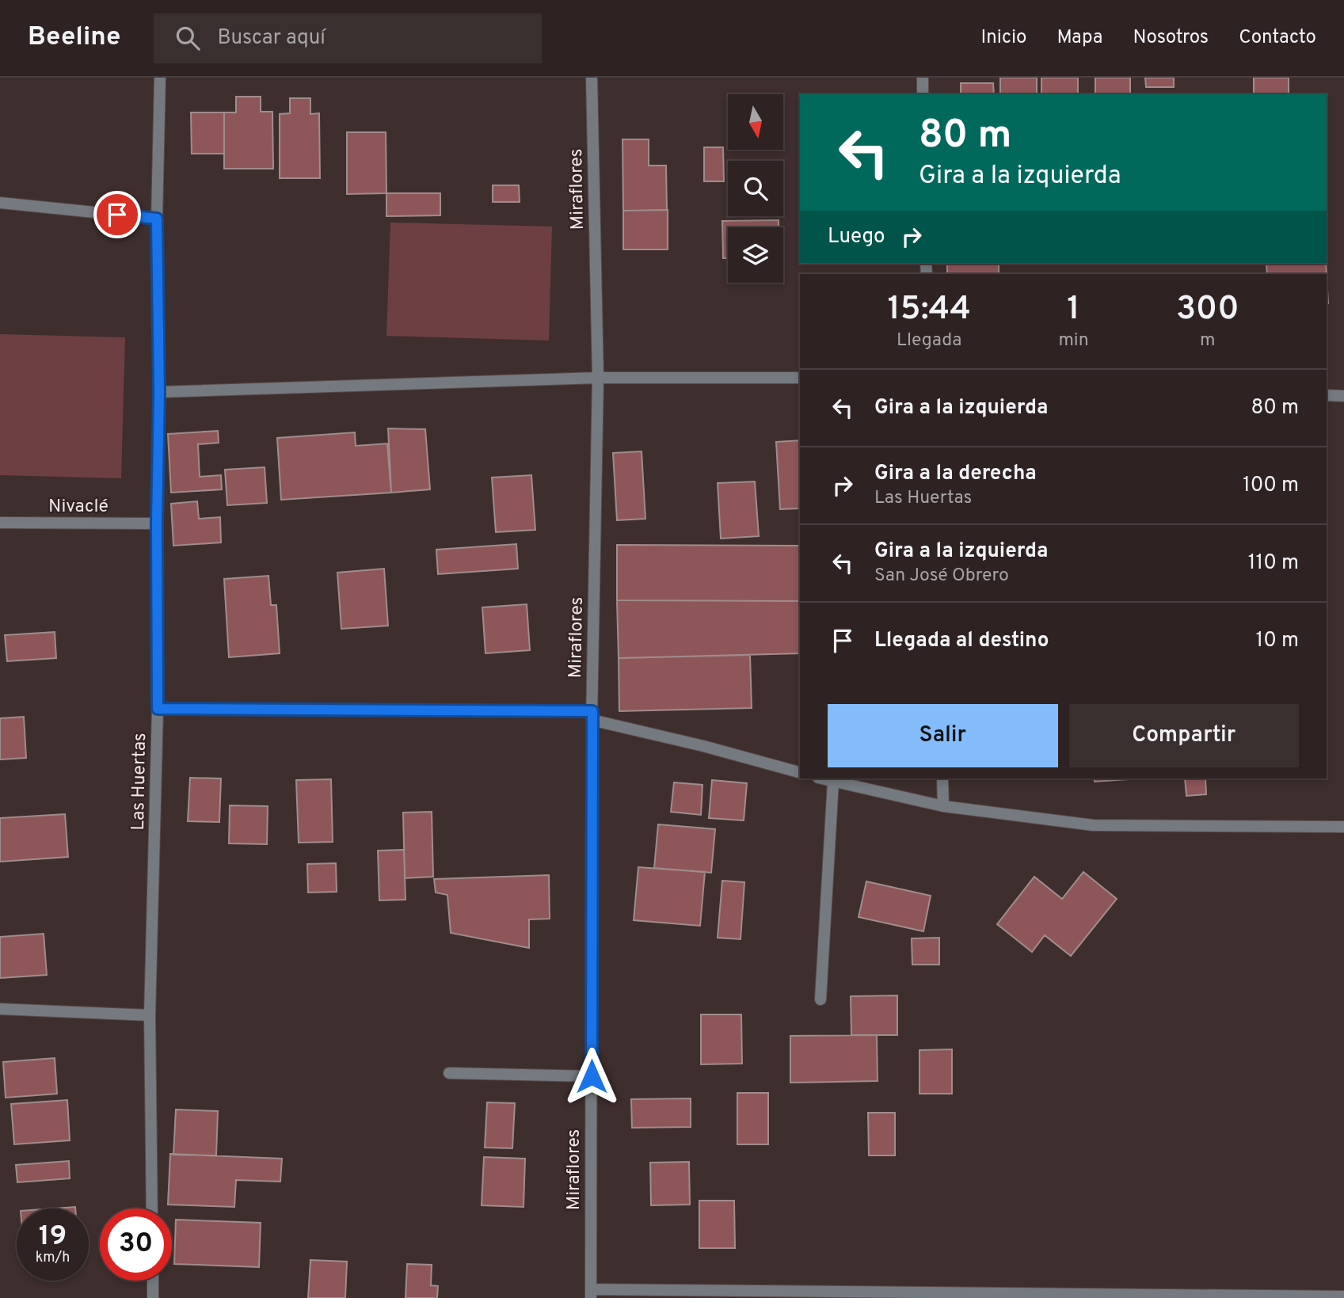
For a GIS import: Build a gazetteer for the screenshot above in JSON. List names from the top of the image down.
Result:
{
  "streets": {
    "street": ["Miraflores", "Nivaclé", "Las Huertas"]
  },
  "crossings": [
    ["Nivaclé", "Las Huertas"]
  ],
  "north": "bottom",
  "page": {
    "header": "Beeline",
    "search": "Buscar aquí",
    "nav": [
      "Inicio",
      "Mapa",
      "Nosotros",
      "Contacto"
    ],
    "turn": ["80 m", "Gira a la izquierda"],
    "then": "Luego",
    "eta": [
      "15:44",
      "Llegada",
      "1",
      "min",
      "300",
      "m"
    ],
    "list": [
      {
        "name": "Gira a la izquierda",
        "value": "80 m"
      },
      {
        "name": "Gira a la derecha",
        "note": "Las Huertas",
        "value": "100 m"
      },
      {
        "name": "Gira a la izquierda",
        "note": "San José Obrero",
        "value": "110 m"
      },
      {
        "name": "Llegada al destino",
        "value": "10 m"
      }
    ],
    "buttons": ["Salir", "Compartir"],
    "speed": "19 km/h",
    "limit": "30"
  }
}
